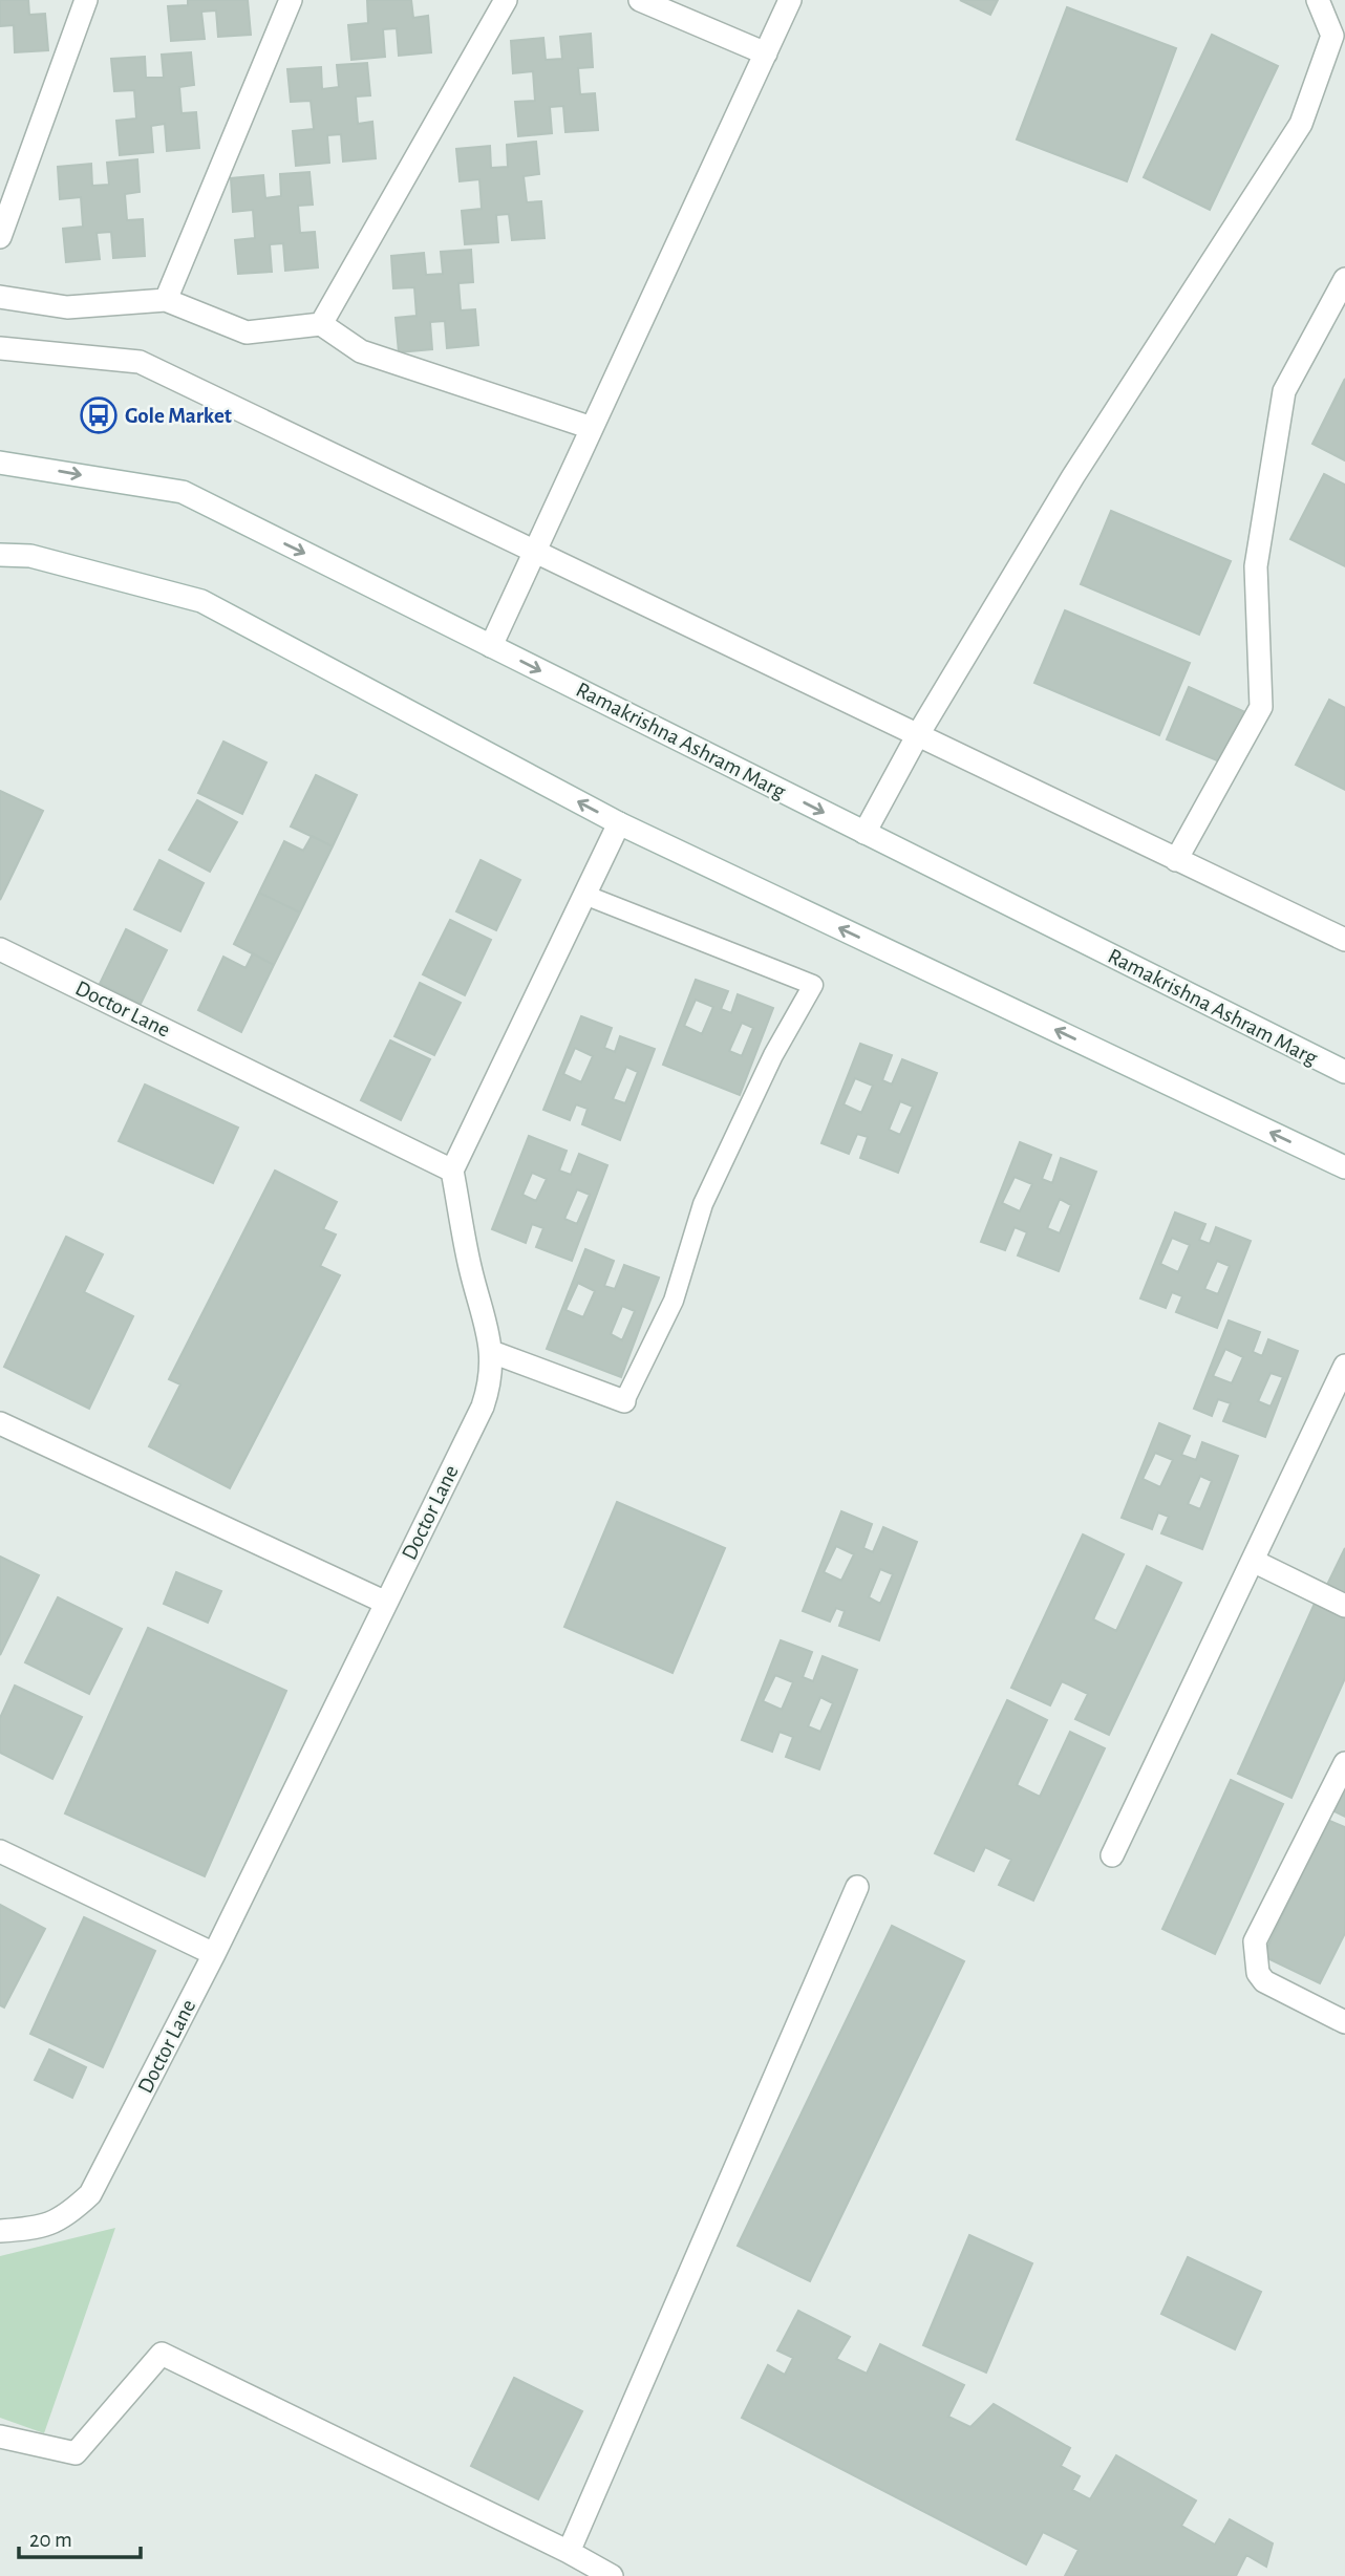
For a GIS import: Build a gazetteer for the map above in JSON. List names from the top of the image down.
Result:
{
  "streets": {
    "street": ["Ramakrishna Ashram Marg", "Doctor Lane"]
  },
  "places": {
    "bus stop": ["Gole Market"]
  },
  "scale_bar": "20 m"
}
